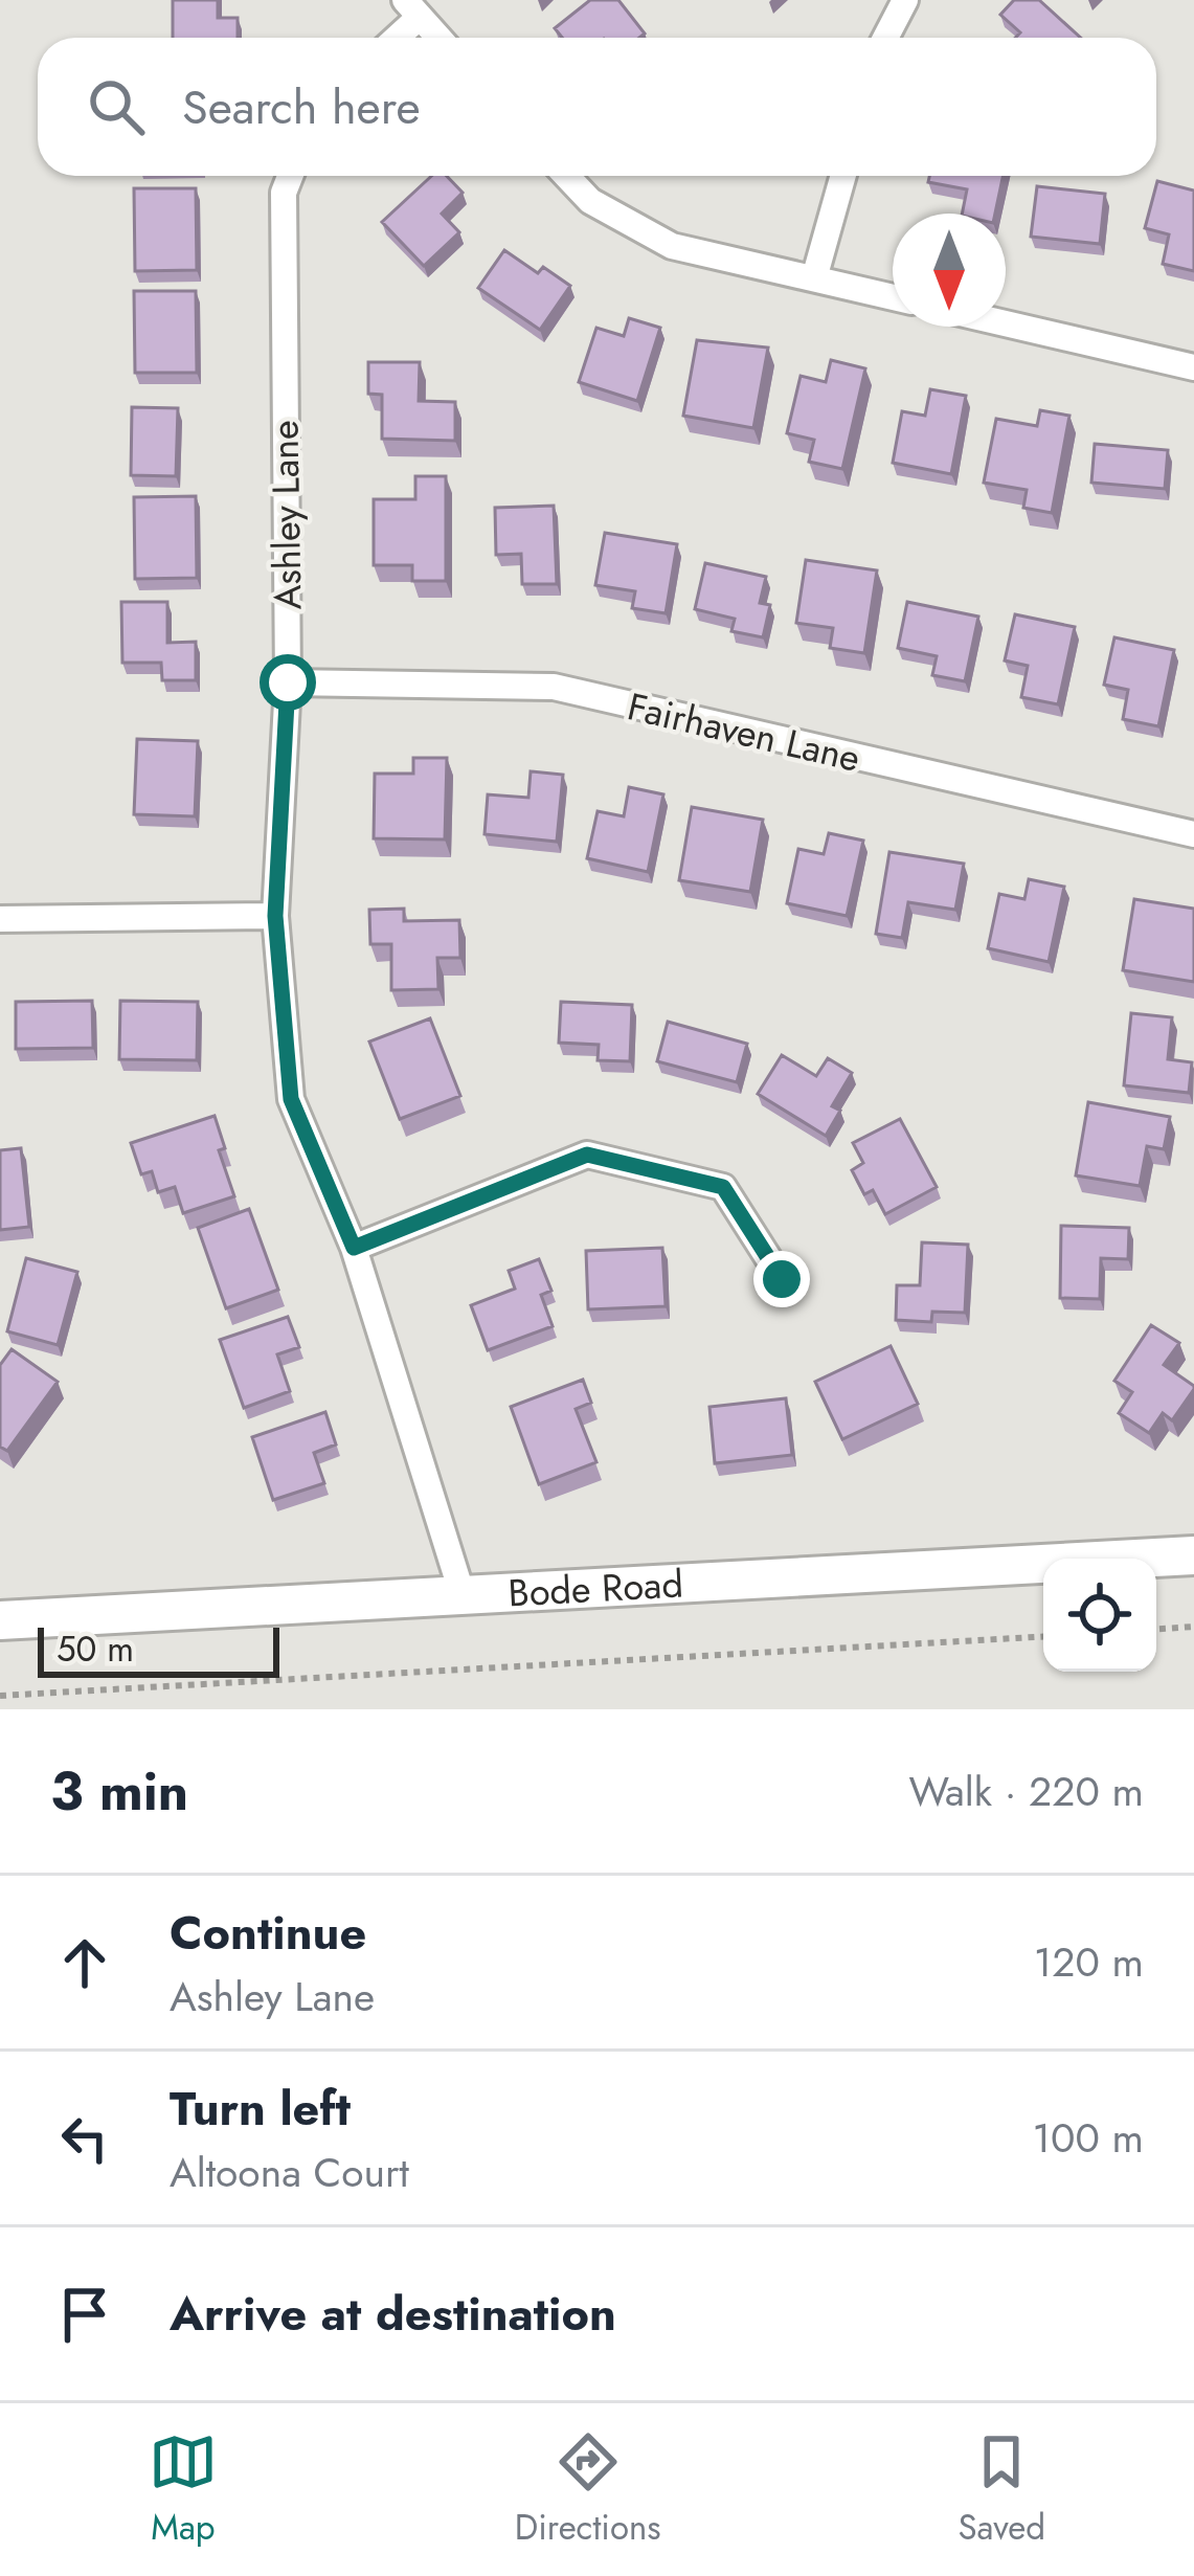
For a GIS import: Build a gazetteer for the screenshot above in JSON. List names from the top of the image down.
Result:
{
  "streets": {
    "street": ["Ashley Lane", "Fairhaven Lane", "Bode Road"]
  },
  "crossings": [
    ["Ashley Lane", "Fairhaven Lane"],
    ["Ashley Lane", "Bode Road"]
  ],
  "scale_bar": "50 m",
  "north": "bottom",
  "page": {
    "search": "Search here",
    "scale": "50 m",
    "heading": ["3 min", "Walk · 220 m"],
    "list": [
      ["Continue", "Ashley Lane", "120 m"],
      ["Turn left", "Altoona Court", "100 m"],
      "Arrive at destination"
    ],
    "nav": ["Map", "Directions", "Saved"]
  }
}
